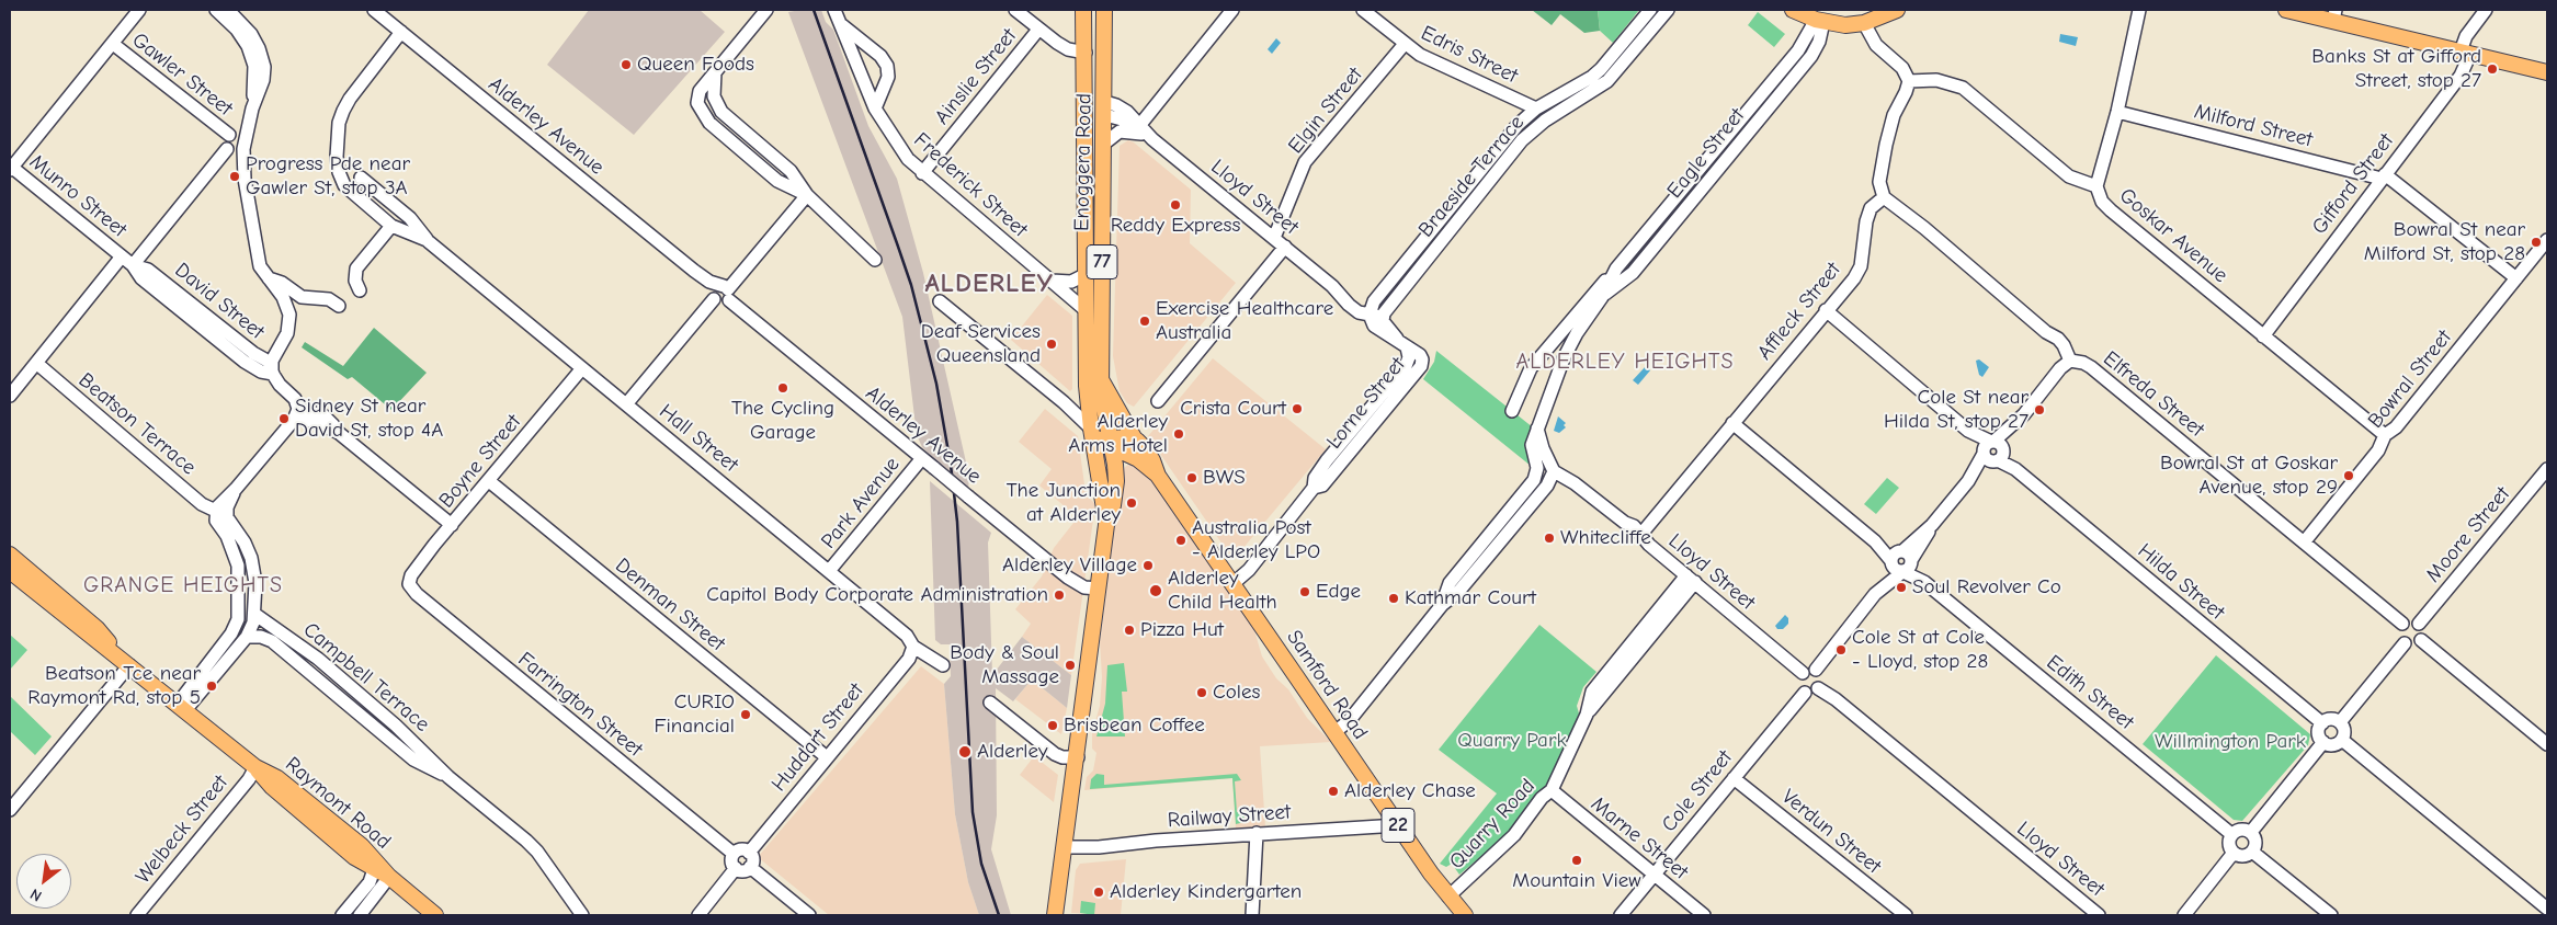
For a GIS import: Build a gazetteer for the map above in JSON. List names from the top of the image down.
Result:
{
  "streets": {
    "main road": [
      "Enoggera Road",
      "77",
      "Samford Road",
      "Raymont Road",
      "22"
    ],
    "street": [
      "Edris Street",
      "Gawler Street",
      "Ainslie Street",
      "Elgin Street",
      "Alderley Avenue",
      "Milford Street",
      "Eagle Street",
      "Braeside Terrace",
      "Gifford Street",
      "Frederick Street",
      "Munro Street",
      "Lloyd Street",
      "Goskar Avenue",
      "David Street",
      "Affleck Street",
      "Bowral Street",
      "Elfreda Street",
      "Lorne Street",
      "Beatson Terrace",
      "Hall Street",
      "Boyne Street",
      "Park Avenue",
      "Moore Street",
      "Hilda Street",
      "Denman Street",
      "Campbell Terrace",
      "Edith Street",
      "Farrington Street",
      "Huddart Street",
      "Cole Street",
      "Railway Street",
      "Quarry Road",
      "Welbeck Street",
      "Verdun Street",
      "Marne Street"
    ]
  },
  "crossings": [
    ["Edris Street", "Elgin Street"],
    ["Edris Street", "Braeside Terrace"],
    ["Ainslie Street", "Frederick Street"],
    ["Elgin Street", "Lloyd Street"],
    ["Alderley Avenue", "Hall Street"],
    ["Alderley Avenue", "Park Avenue"],
    ["Milford Street", "Gifford Street"],
    ["Milford Street", "Bowral Street"],
    ["Enoggera Road", "Frederick Street"],
    ["Enoggera Road", "Lloyd Street"],
    ["Enoggera Road", "Samford Road"],
    ["Braeside Terrace", "Lloyd Street"],
    ["Braeside Terrace", "Lorne Street"],
    ["Gifford Street", "Goskar Avenue"],
    ["Munro Street", "David Street"],
    ["Lloyd Street", "Affleck Street"],
    ["Lloyd Street", "Lorne Street"],
    ["Lloyd Street", "Cole Street"],
    ["Lloyd Street", "Quarry Road"],
    ["Goskar Avenue", "Bowral Street"],
    ["Affleck Street", "Elfreda Street"],
    ["Affleck Street", "Hilda Street"],
    ["Affleck Street", "Edith Street"],
    ["Bowral Street", "Elfreda Street"],
    ["Elfreda Street", "Moore Street"],
    ["Lorne Street", "Samford Road"],
    ["Beatson Terrace", "Campbell Terrace"],
    ["Beatson Terrace", "Raymont Road"],
    ["Hall Street", "Boyne Street"],
    ["Hall Street", "Park Avenue"],
    ["Hall Street", "Huddart Street"],
    ["Boyne Street", "Denman Street"],
    ["Boyne Street", "Farrington Street"],
    ["Denman Street", "Huddart Street"],
    ["Samford Road", "Railway Street"],
    ["Samford Road", "Quarry Road"],
    ["Farrington Street", "Huddart Street"],
    ["Cole Street", "Verdun Street"],
    ["Cole Street", "Marne Street"],
    ["Raymont Road", "Welbeck Street"],
    ["Quarry Road", "Marne Street"]
  ],
  "districts": ["ALDERLEY", "ALDERLEY HEIGHTS", "GRANGE HEIGHTS"],
  "parks": ["Quarry Park", "Willmington Park"],
  "places": [
    "Queen Foods",
    "Banks St at Gifford Street, stop 27",
    "Progress Pde near Gawler St, stop 3A",
    "Reddy Express",
    "Bowral St near Milford St, stop 28",
    "Exercise Healthcare Australia",
    "Deaf Services Queensland",
    "The Cycling Garage",
    "Crista Court",
    "Cole St near Hilda St, stop 27",
    "Sidney St near David St, stop 4A",
    "Alderley Arms Hotel",
    "Bowral St at Goskar Avenue, stop 29",
    "BWS",
    "The Junction at Alderley",
    "Whitecliffe",
    "Australia Post - Alderley LPO",
    "Alderley Village",
    "Soul Revolver Co",
    "Alderley Child Health",
    "Edge",
    "Capitol Body Corporate Administration",
    "Kathmar Court",
    "Pizza Hut",
    "Cole St at Cole - Lloyd, stop 28",
    "Body & Soul Massage",
    "Beatson Tce near Raymont Rd, stop 5",
    "Coles",
    "CURIO Financial",
    "Brisbean Coffee",
    "Alderley",
    "Alderley Chase",
    "Mountain View",
    "Alderley Kindergarten"
  ],
  "north": "bottom left"
}
